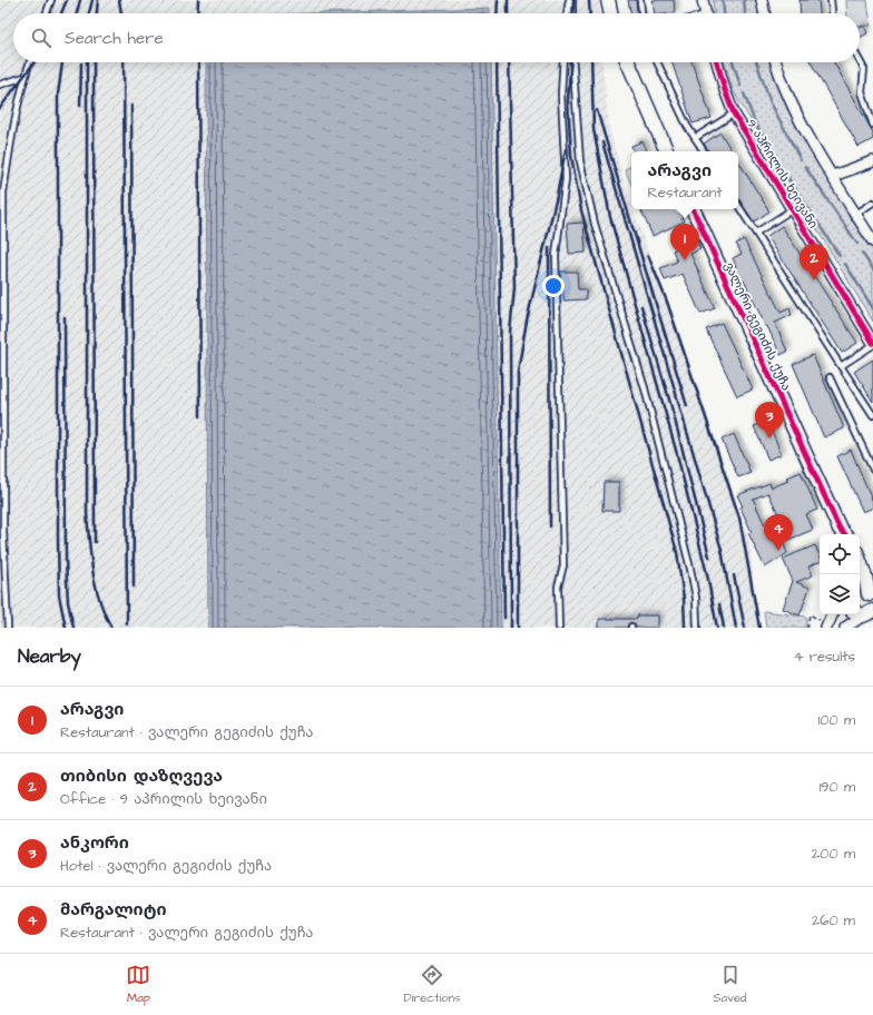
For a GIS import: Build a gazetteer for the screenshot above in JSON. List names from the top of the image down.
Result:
{
  "streets": {
    "street": ["9 აპრილის ხეივანი", "ვალერი გეგიძის ქუჩა"]
  },
  "page": {
    "search": "Search here",
    "popup": ["არაგვი", "Restaurant"],
    "pins": [
      "1",
      "2",
      "3",
      "4"
    ],
    "heading": ["Nearby", "4 results"],
    "list": [
      {
        "mark": "1",
        "name": "არაგვი",
        "note": "Restaurant · ვალერი გეგიძის ქუჩა",
        "value": "100 m"
      },
      {
        "mark": "2",
        "name": "თიბისი დაზღვევა",
        "note": "Office · 9 აპრილის ხეივანი",
        "value": "190 m"
      },
      {
        "mark": "3",
        "name": "ანკორი",
        "note": "Hotel · ვალერი გეგიძის ქუჩა",
        "value": "200 m"
      },
      {
        "mark": "4",
        "name": "მარგალიტი",
        "note": "Restaurant · ვალერი გეგიძის ქუჩა",
        "value": "260 m"
      }
    ],
    "nav": ["Map", "Directions", "Saved"]
  }
}
